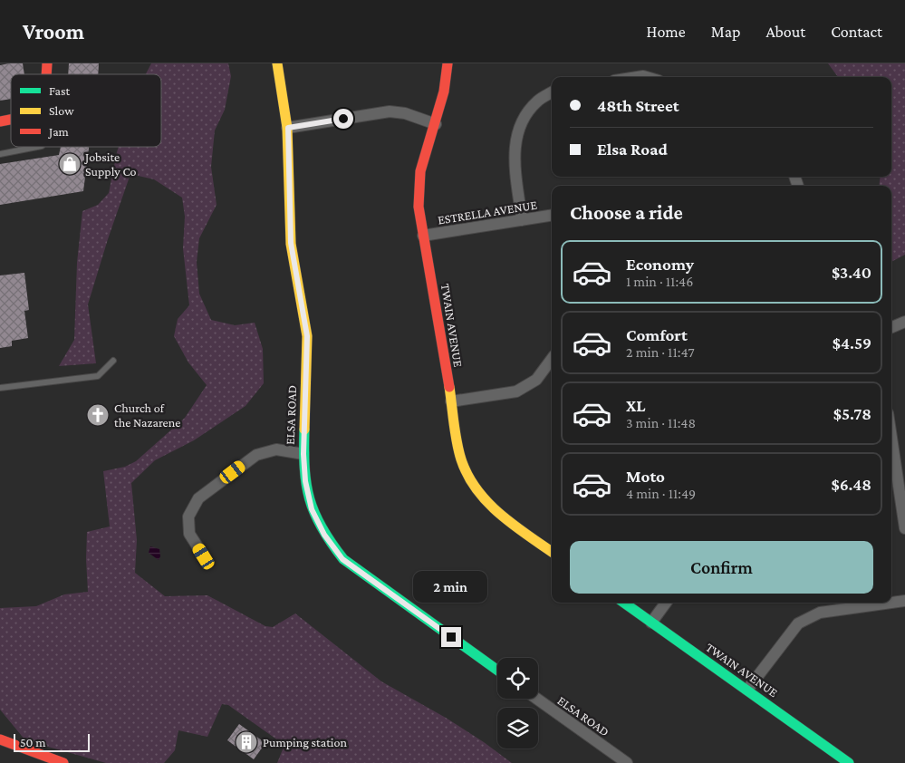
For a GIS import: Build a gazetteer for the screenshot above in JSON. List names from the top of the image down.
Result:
{
  "streets": {
    "main road": ["TWAIN AVENUE", "ELSA ROAD"],
    "street": ["ESTRELLA AVENUE"]
  },
  "crossings": [
    ["ESTRELLA AVENUE", "TWAIN AVENUE"]
  ],
  "places": {
    "shop": ["Jobsite Supply Co"],
    "church": ["Church of the Nazarene"],
    "building": ["Pumping station"]
  },
  "legend": ["Fast", "Slow", "Jam"],
  "scale_bar": "50 m",
  "page": {
    "header": "Vroom",
    "nav": [
      "Home",
      "Map",
      "About",
      "Contact"
    ],
    "banner": ["48th Street", "Elsa Road"],
    "heading": "Choose a ride",
    "list": [
      {
        "name": "Economy",
        "note": "1 min · 11:46",
        "value": "$3.40"
      },
      {
        "name": "Comfort",
        "note": "2 min · 11:47",
        "value": "$4.59"
      },
      {
        "name": "XL",
        "note": "3 min · 11:48",
        "value": "$5.78"
      },
      {
        "name": "Moto",
        "note": "4 min · 11:49",
        "value": "$6.48"
      }
    ],
    "buttons": "Confirm",
    "bubble": "2 min",
    "scale": "50 m"
  }
}
